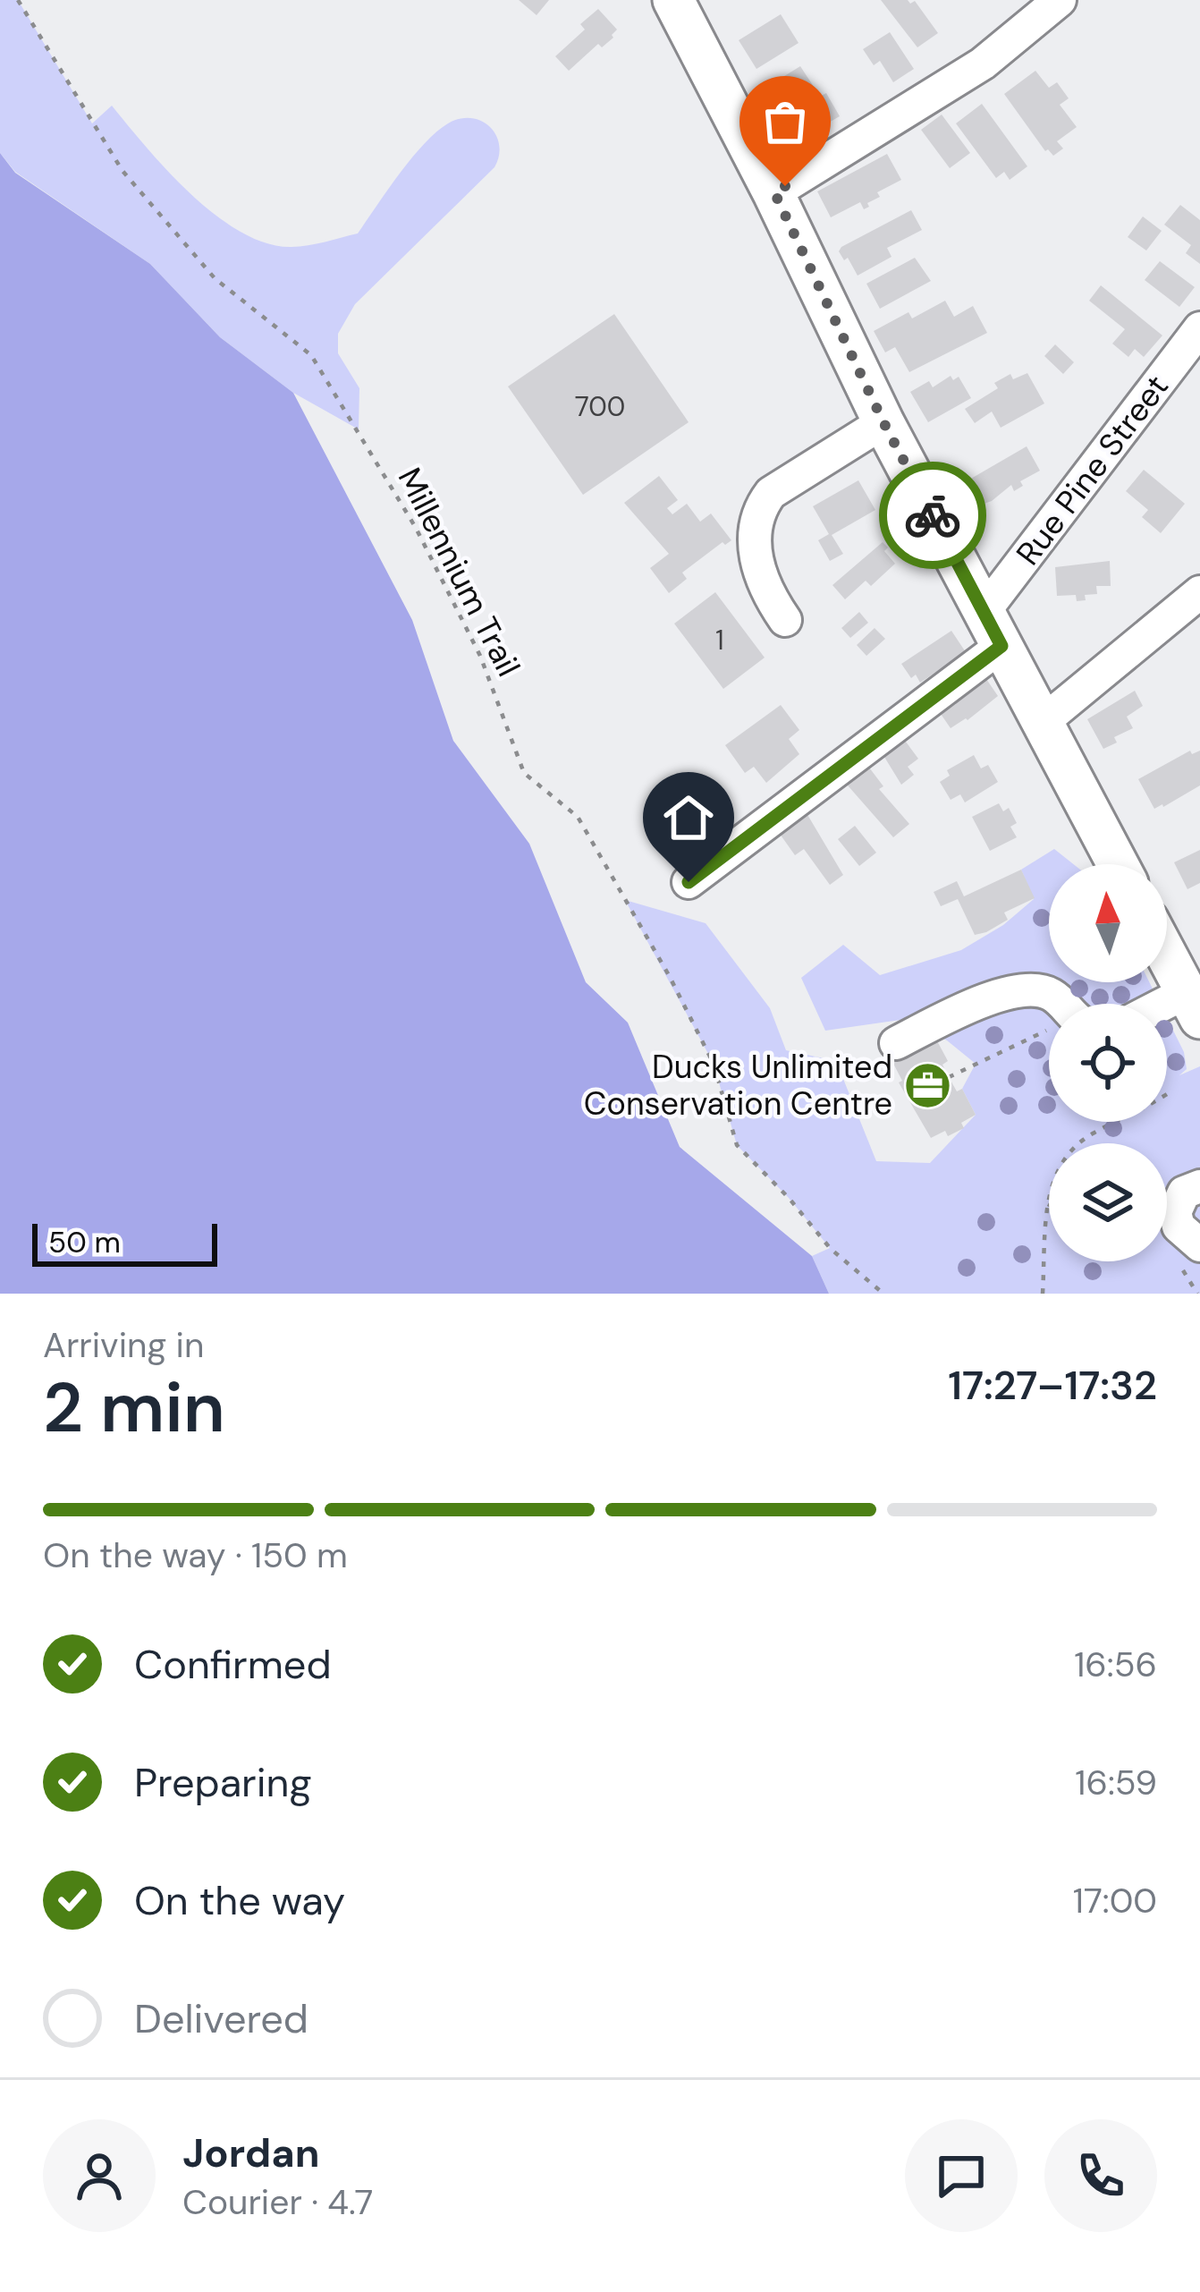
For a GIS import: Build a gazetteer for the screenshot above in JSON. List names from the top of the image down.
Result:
{
  "streets": {
    "street": ["Rue Pine Street"],
    "path": ["Millennium Trail"]
  },
  "places": {
    "office": ["Ducks Unlimited Conservation Centre"]
  },
  "house_numbers": ["700", "1"],
  "scale_bar": "50 m",
  "north": "top",
  "page": {
    "scale": "50 m",
    "heading": ["2 min", "Arriving in", "17:27–17:32"],
    "panel": ["Jordan", "Courier · 4.7"],
    "bar": "On the way · 150 m",
    "list": [
      ["Confirmed", "16:56"],
      ["Preparing", "16:59"],
      ["On the way", "17:00"],
      "Delivered"
    ]
  }
}
